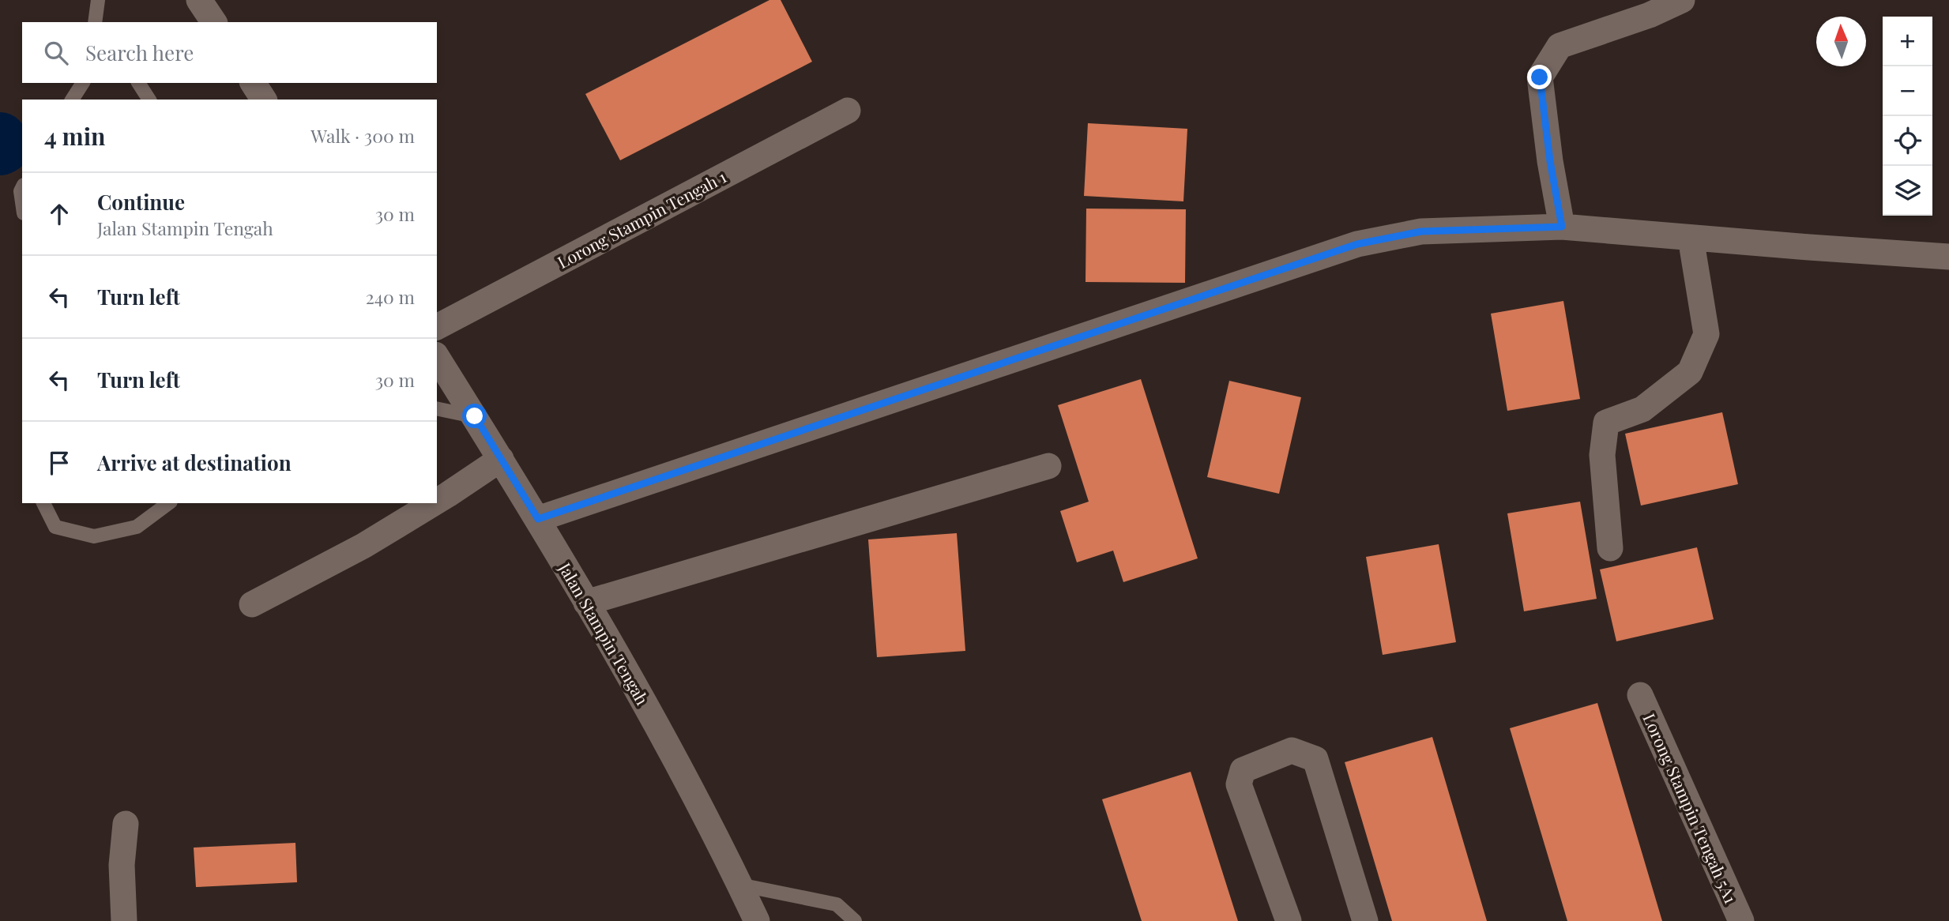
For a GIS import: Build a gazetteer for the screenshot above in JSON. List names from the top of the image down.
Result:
{
  "streets": {
    "street": ["Lorong Stampin Tengah 1", "Jalan Stampin Tengah", "Lorong Stampin Tengah 5A1"]
  },
  "north": "top",
  "page": {
    "map_buttons": ["+", "−"],
    "search": "Search here",
    "heading": ["4 min", "Walk · 300 m"],
    "list": [
      ["Continue", "Jalan Stampin Tengah", "30 m"],
      ["Turn left", "240 m"],
      ["Turn left", "30 m"],
      "Arrive at destination"
    ]
  }
}
